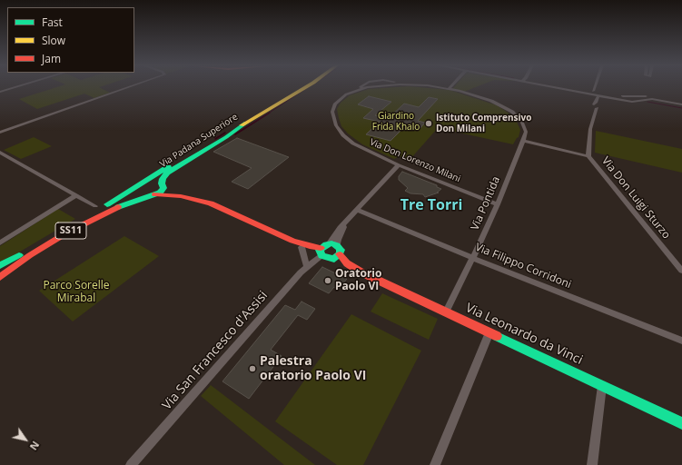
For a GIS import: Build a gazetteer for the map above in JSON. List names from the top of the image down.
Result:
{
  "streets": {
    "main road": ["Via Padana Superiore", "SS11", "Via Leonardo da Vinci"],
    "street": [
      "Via Don Lorenzo Milani",
      "Via Don Luigi Sturzo",
      "Via Pontida",
      "Via Filippo Corridoni",
      "Via San Francesco d'Assisi"
    ]
  },
  "crossings": [
    ["Via Padana Superiore", "SS11"],
    ["Via Don Lorenzo Milani", "Via Pontida"],
    ["Via Pontida", "Via Filippo Corridoni"],
    ["Via Pontida", "Via Leonardo da Vinci"],
    ["Via Leonardo da Vinci", "Via San Francesco d'Assisi"]
  ],
  "districts": ["Tre Torri"],
  "parks": ["Giardino Frida Khalo", "Parco Sorelle Mirabal"],
  "places": ["Istituto Comprensivo Don Milani", "Oratorio Paolo VI", "Palestra oratorio Paolo VI"],
  "legend": ["Fast", "Slow", "Jam"],
  "north": "bottom right"
}
